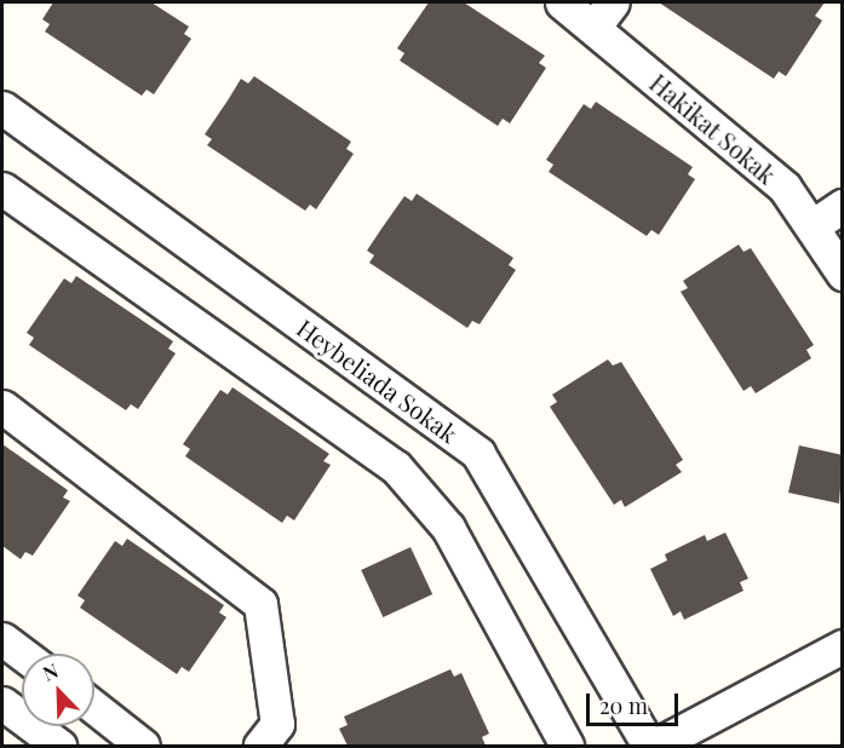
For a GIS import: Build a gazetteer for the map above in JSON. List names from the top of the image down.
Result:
{
  "streets": {
    "street": ["Hakikat Sokak", "Heybeliada Sokak"]
  },
  "scale_bar": "20 m",
  "north": "top left"
}
